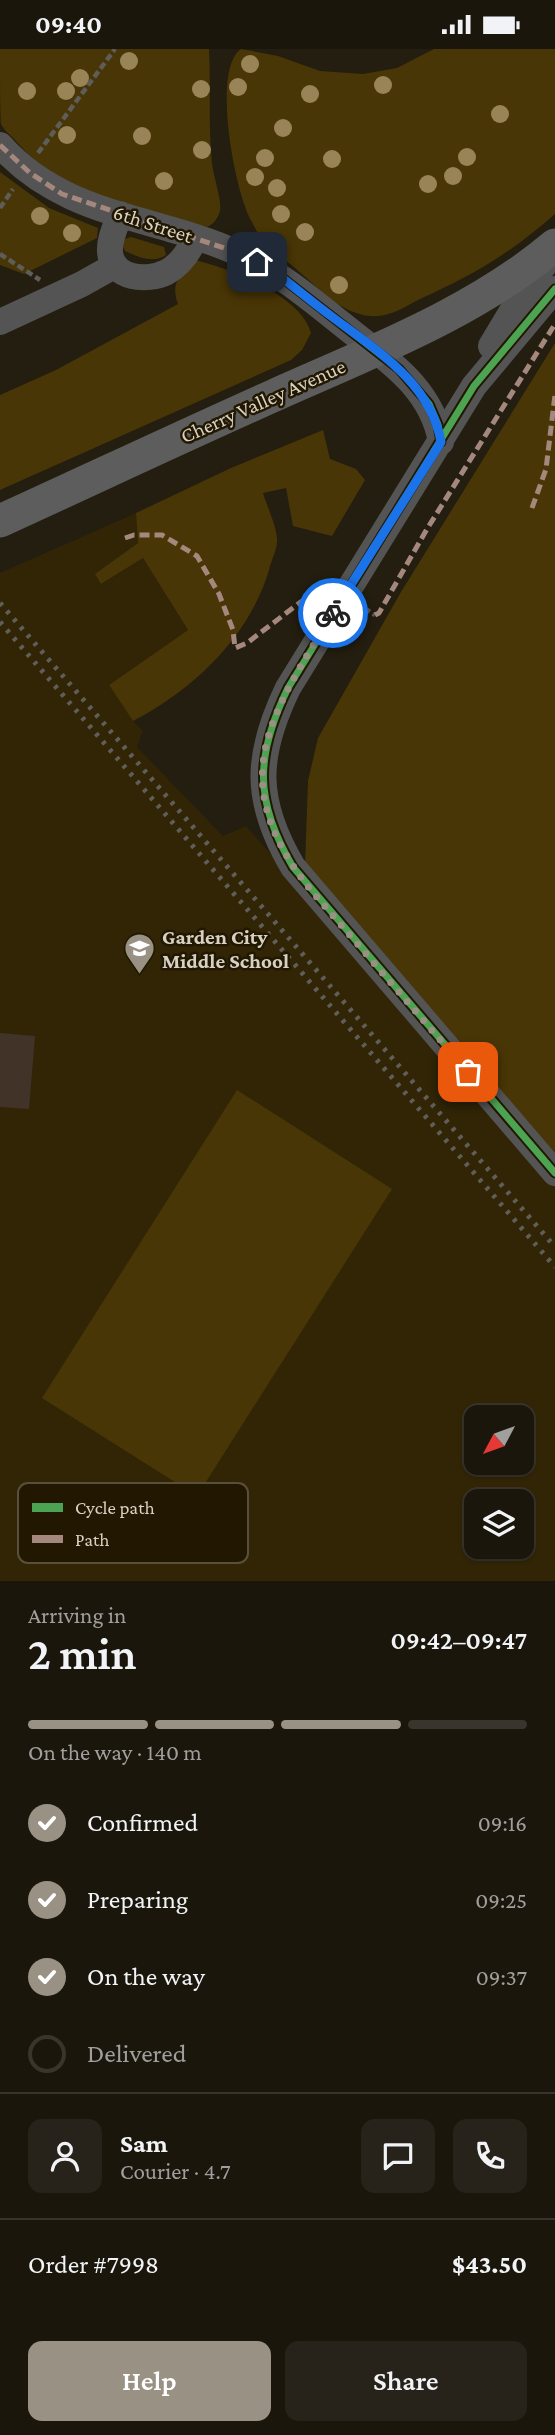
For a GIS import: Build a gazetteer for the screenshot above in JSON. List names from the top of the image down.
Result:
{
  "streets": {
    "main road": ["Cherry Valley Avenue"],
    "street": ["6th Street"]
  },
  "crossings": [
    ["6th Street", "Cherry Valley Avenue"]
  ],
  "places": {
    "school or university": ["Garden City Middle School"]
  },
  "legend": ["Cycle path", "Path"],
  "north": "bottom left",
  "page": {
    "status": "09:40",
    "heading": ["2 min", "Arriving in", "09:42–09:47"],
    "panel": [
      "Sam",
      "Courier · 4.7",
      "Order #7998",
      "$43.50"
    ],
    "bar": "On the way · 140 m",
    "list": [
      ["Confirmed", "09:16"],
      ["Preparing", "09:25"],
      ["On the way", "09:37"],
      "Delivered"
    ],
    "buttons": ["Help", "Share"]
  }
}
